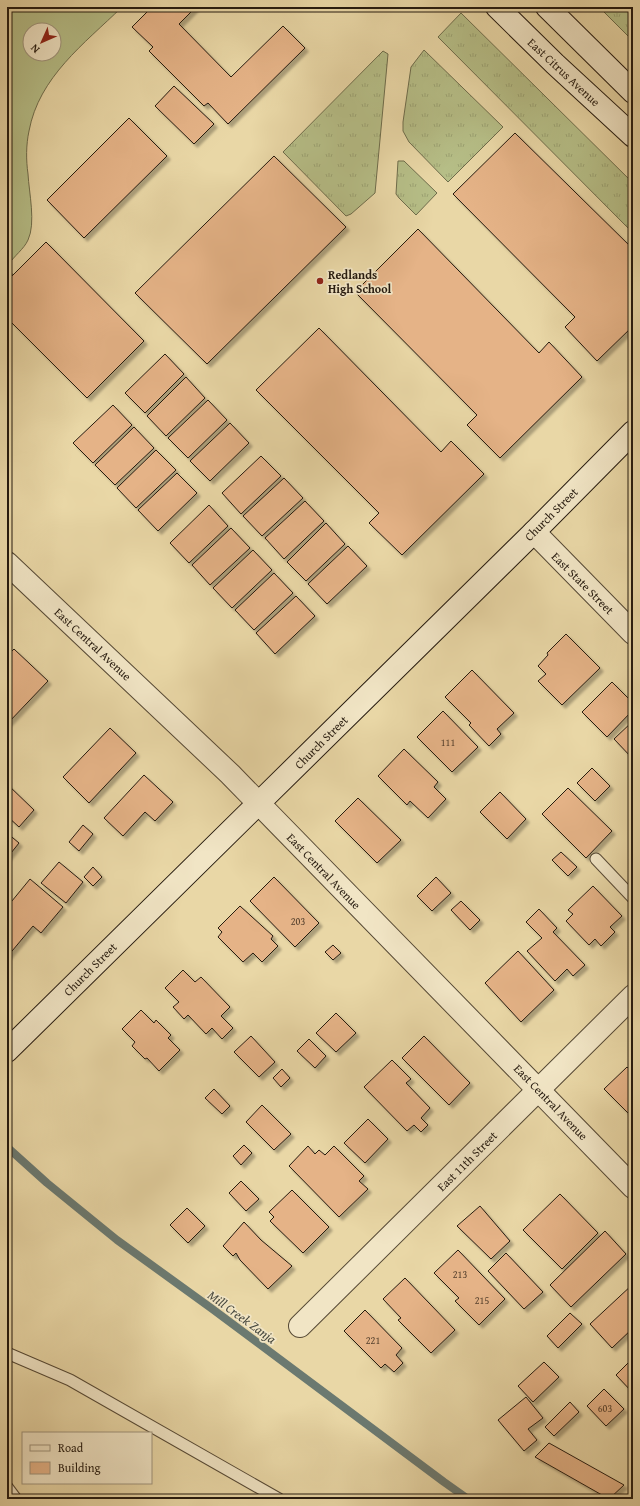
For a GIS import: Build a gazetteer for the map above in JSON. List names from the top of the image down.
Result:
{
  "streets": {
    "street": [
      "East Citrus Avenue",
      "Church Street",
      "East State Street",
      "East Central Avenue",
      "East 11th Street"
    ]
  },
  "crossings": [
    ["Church Street", "East State Street"],
    ["Church Street", "East Central Avenue"],
    ["East Central Avenue", "East 11th Street"]
  ],
  "water": ["Mill Creek Zanja"],
  "places": ["Redlands High School"],
  "house_numbers": [
    "111",
    "203",
    "213",
    "215",
    "221",
    "603"
  ],
  "legend": ["Road", "Building"],
  "north": "bottom left"
}
